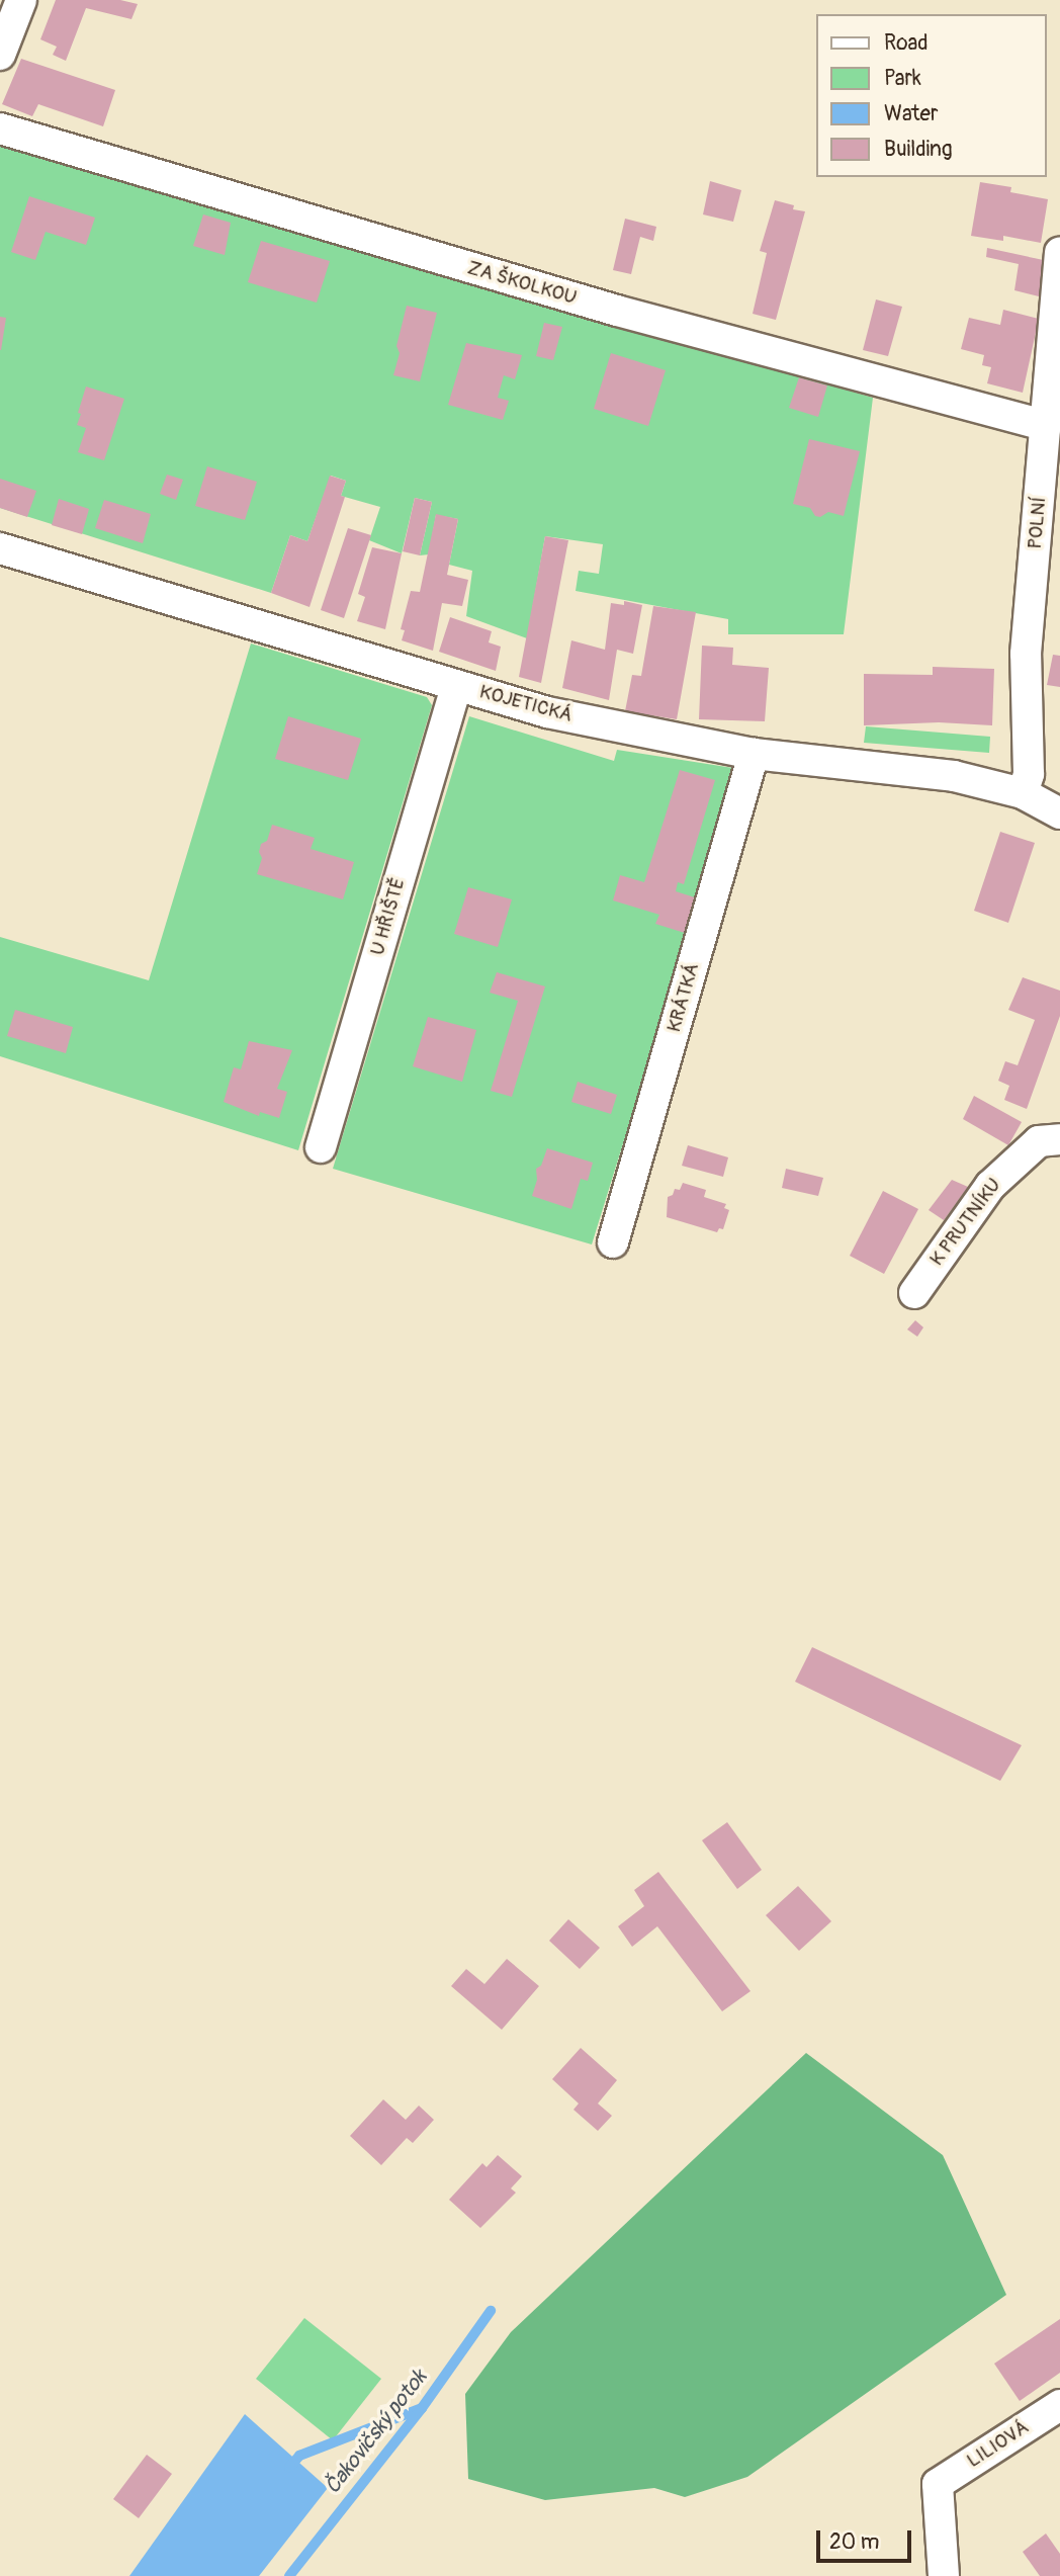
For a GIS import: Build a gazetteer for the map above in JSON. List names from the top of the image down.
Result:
{
  "streets": {
    "street": [
      "ZA ŠKOLKOU",
      "POLNÍ",
      "KOJETICKÁ",
      "U HŘIŠTĚ",
      "KRÁTKÁ",
      "K PRUTNÍKU",
      "LILIOVÁ"
    ]
  },
  "crossings": [
    ["ZA ŠKOLKOU", "POLNÍ"],
    ["POLNÍ", "KOJETICKÁ"],
    ["KOJETICKÁ", "U HŘIŠTĚ"],
    ["KOJETICKÁ", "KRÁTKÁ"]
  ],
  "water": ["Čakovičský potok"],
  "legend": [
    "Road",
    "Park",
    "Water",
    "Building"
  ],
  "scale_bar": "20 m"
}
